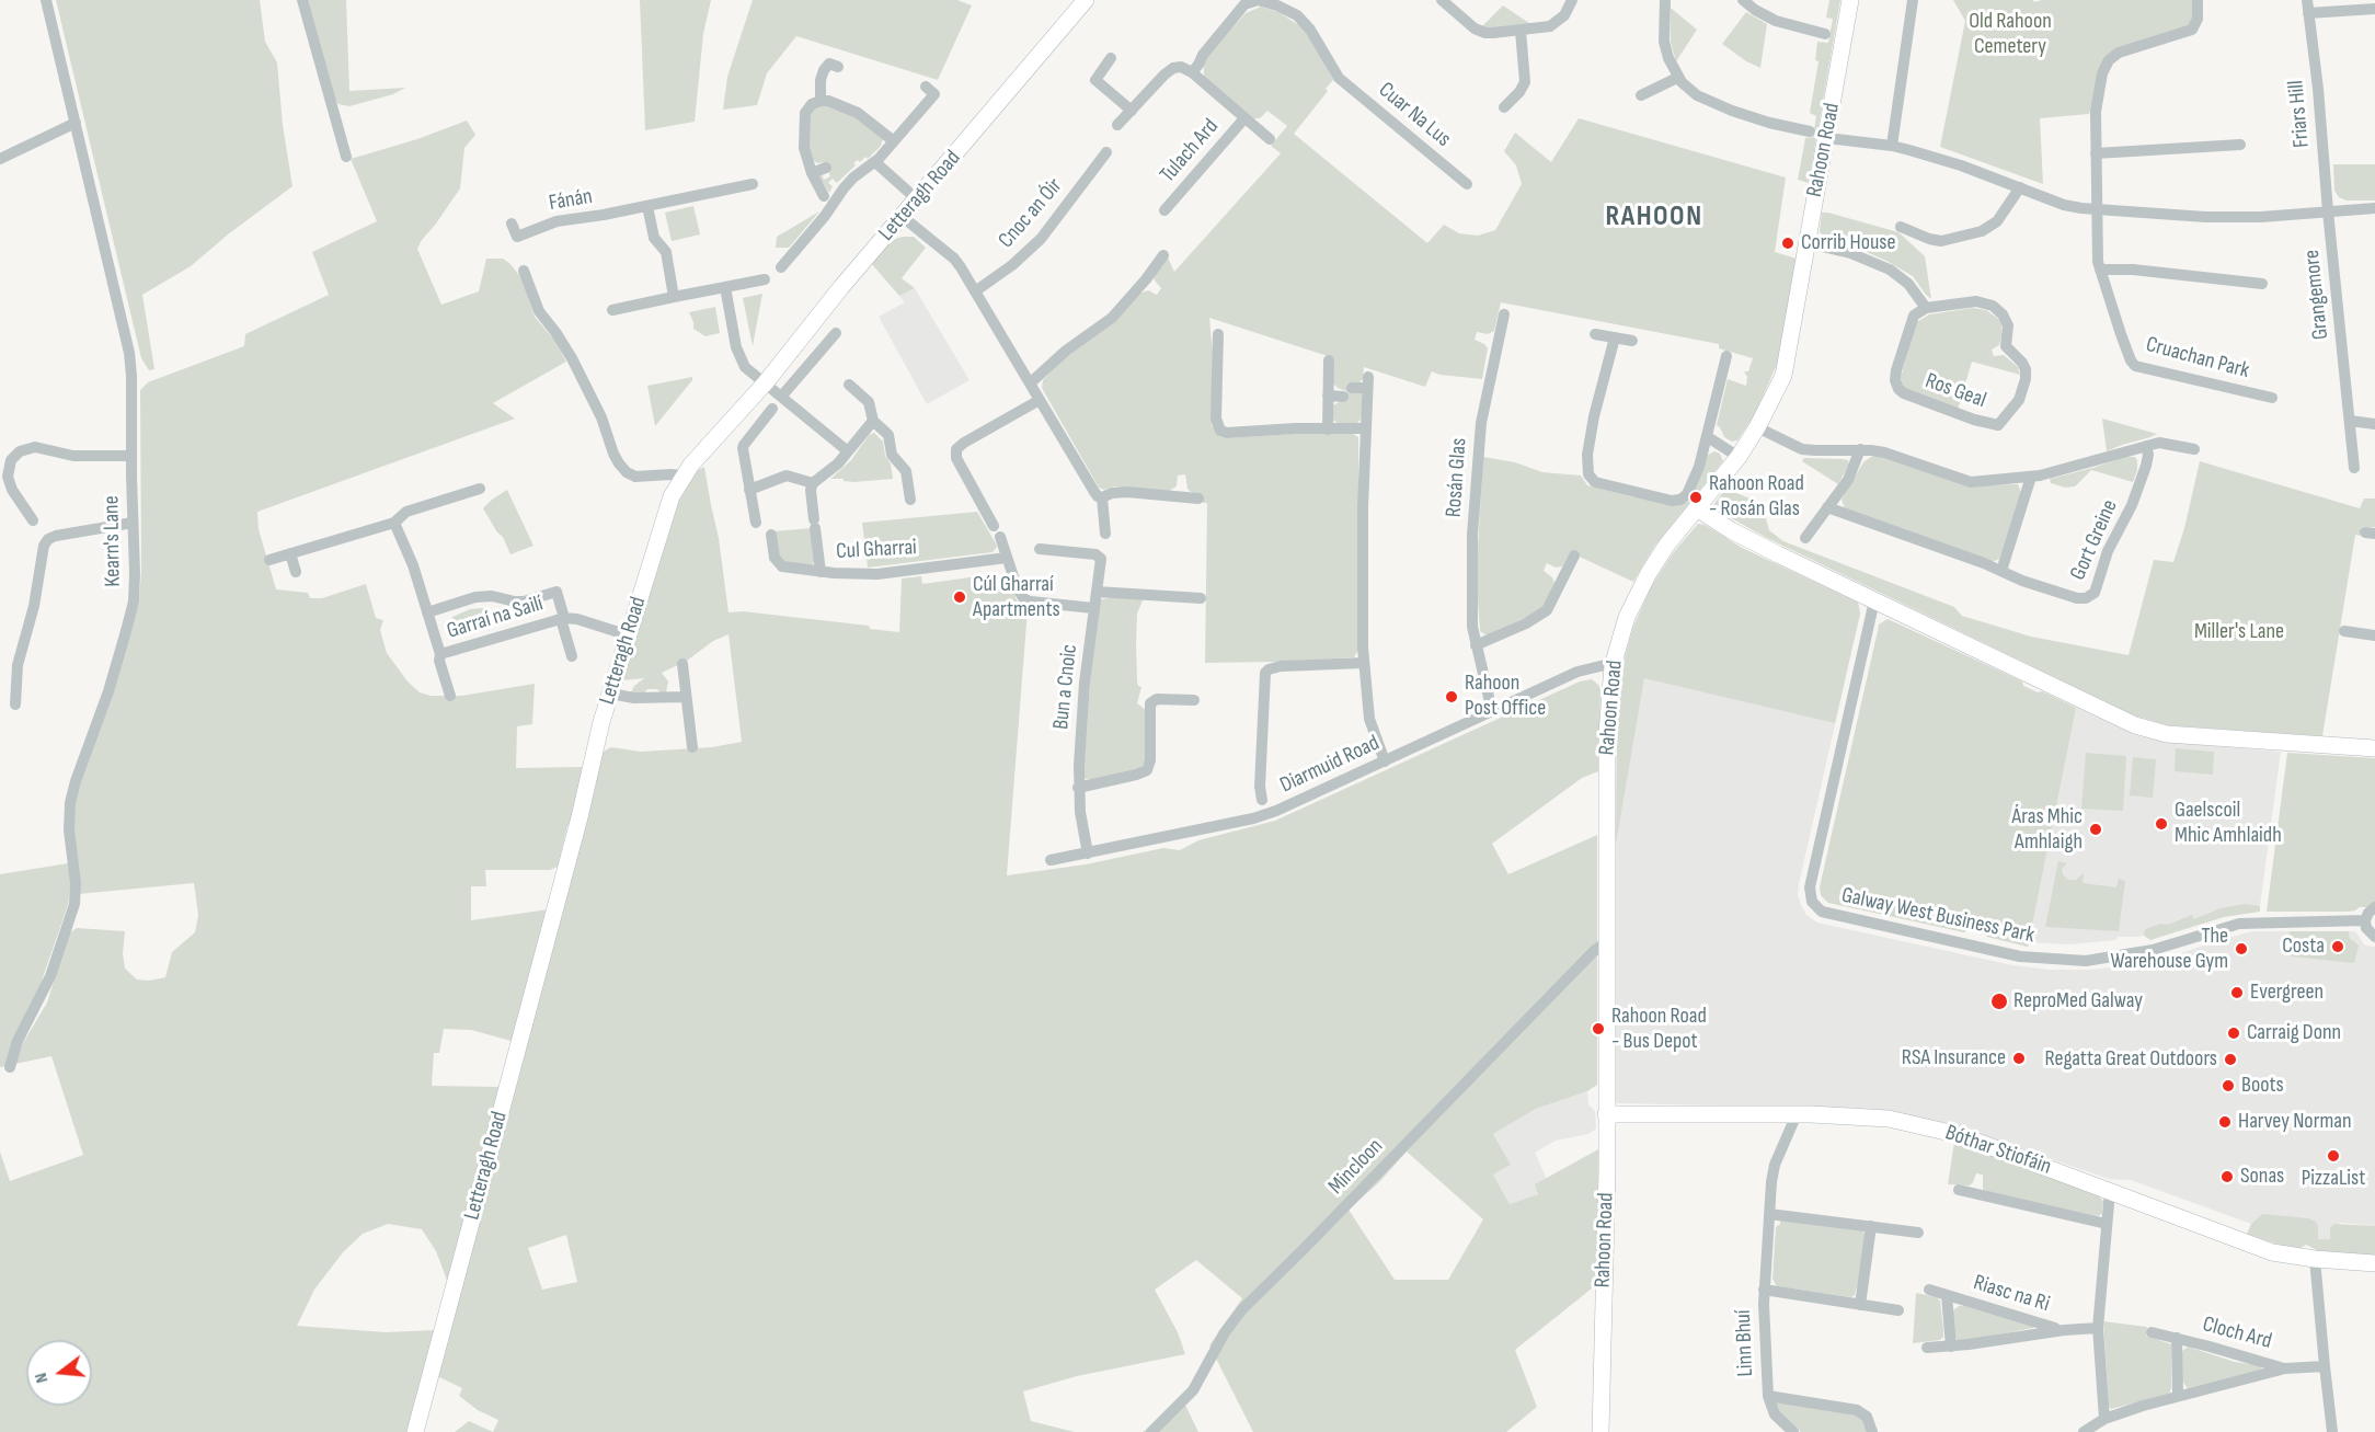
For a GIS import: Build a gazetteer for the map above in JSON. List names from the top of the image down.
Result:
{
  "streets": {
    "street": [
      "Friars Hill",
      "Cuar Na Lus",
      "Rahoon Road",
      "Tulach Ard",
      "Letteragh Road",
      "Fánán",
      "Cnoc an Óir",
      "Grangemore",
      "Cruachan Park",
      "Ros Geal",
      "Rosán Glas",
      "Gort Greine",
      "Kearn's Lane",
      "Cul Gharrai",
      "Garraí na Sailí",
      "Bun a Cnoic",
      "Diarmuid Road",
      "Galway West Business Park",
      "Bóthar Stiofáin",
      "Mincloon",
      "Riasc na Ri",
      "Cloch Ard",
      "Linn Bhuí"
    ]
  },
  "crossings": [
    ["Friars Hill", "Grangemore"],
    ["Rahoon Road", "Diarmuid Road"],
    ["Rahoon Road", "Bóthar Stiofáin"],
    ["Rahoon Road", "Mincloon"],
    ["Letteragh Road", "Garraí na Sailí"],
    ["Rosán Glas", "Diarmuid Road"],
    ["Bun a Cnoic", "Diarmuid Road"],
    ["Bóthar Stiofáin", "Linn Bhuí"]
  ],
  "districts": ["RAHOON"],
  "parks": ["Old Rahoon Cemetery", "Miller's Lane"],
  "places": [
    "Corrib House",
    "Rahoon Road - Rosán Glas",
    "Cúl Gharraí Apartments",
    "Rahoon Post Office",
    "Gaelscoil Mhic Amhlaidh",
    "Áras Mhic Amhlaigh",
    "Costa",
    "The Warehouse Gym",
    "Evergreen",
    "ReproMed Galway",
    "Rahoon Road - Bus Depot",
    "Carraig Donn",
    "RSA Insurance",
    "Regatta Great Outdoors",
    "Boots",
    "Harvey Norman",
    "PizzaList",
    "Sonas"
  ],
  "north": "left"
}
